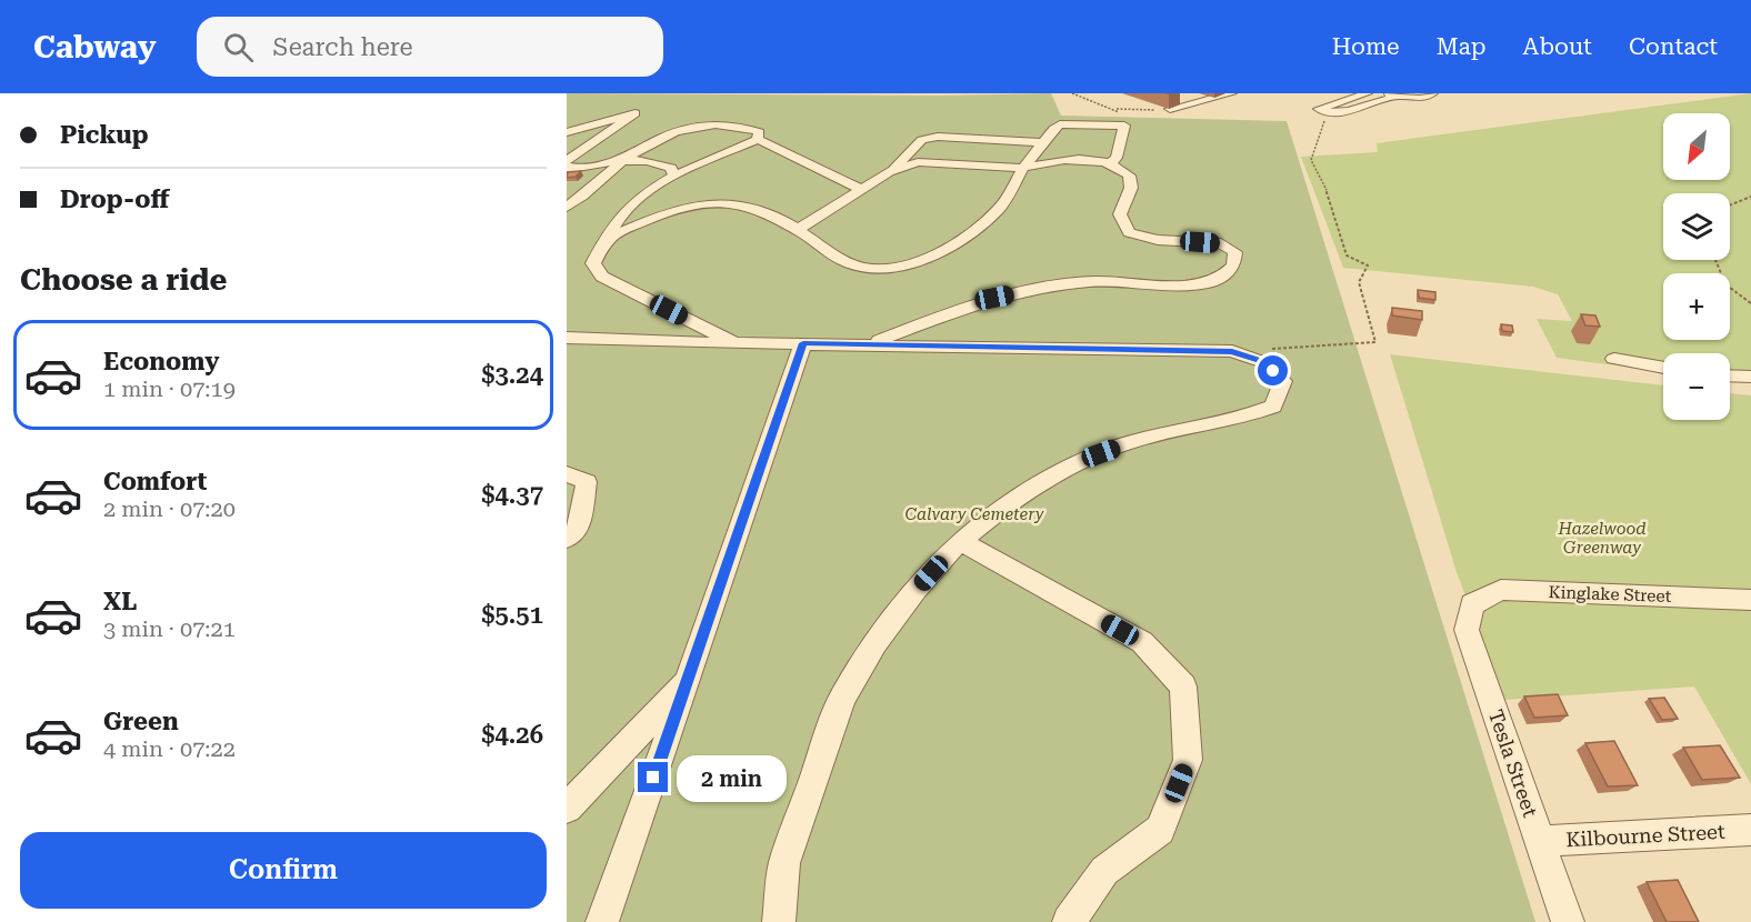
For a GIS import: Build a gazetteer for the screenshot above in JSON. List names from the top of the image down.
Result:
{
  "streets": {
    "street": ["Kinglake Street", "Tesla Street", "Kilbourne Street"]
  },
  "crossings": [
    ["Kinglake Street", "Tesla Street"],
    ["Tesla Street", "Kilbourne Street"]
  ],
  "parks": ["Calvary Cemetery", "Hazelwood Greenway"],
  "north": "bottom left",
  "page": {
    "header": "Cabway",
    "search": "Search here",
    "nav": [
      "Home",
      "Map",
      "About",
      "Contact"
    ],
    "banner": ["Pickup", "Drop-off"],
    "map_buttons": ["+", "−"],
    "heading": "Choose a ride",
    "list": [
      {
        "name": "Economy",
        "note": "1 min · 07:19",
        "value": "$3.24"
      },
      {
        "name": "Comfort",
        "note": "2 min · 07:20",
        "value": "$4.37"
      },
      {
        "name": "XL",
        "note": "3 min · 07:21",
        "value": "$5.51"
      },
      {
        "name": "Green",
        "note": "4 min · 07:22",
        "value": "$4.26"
      }
    ],
    "bubble": "2 min",
    "buttons": "Confirm"
  }
}
